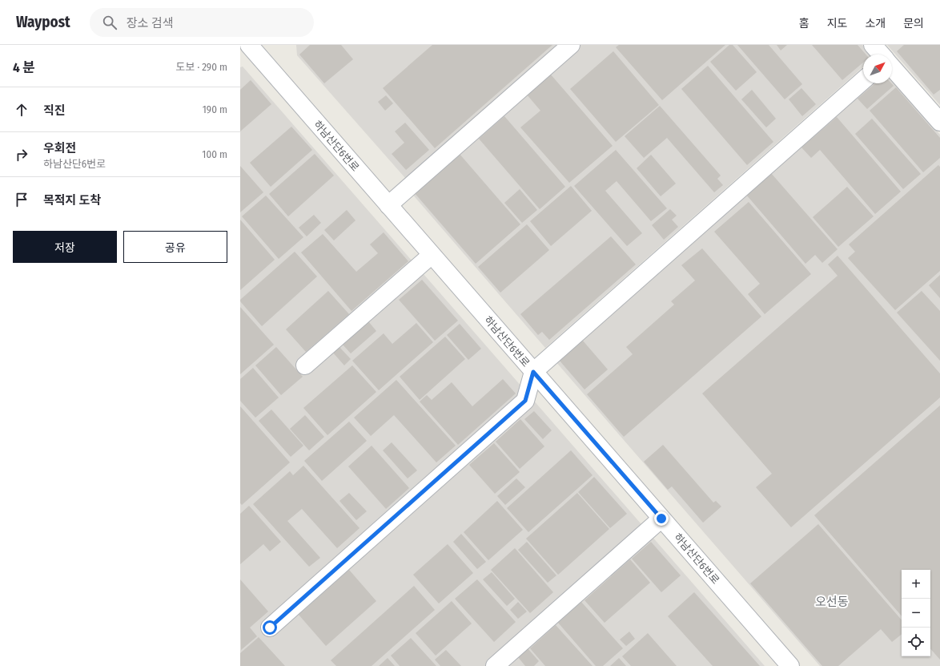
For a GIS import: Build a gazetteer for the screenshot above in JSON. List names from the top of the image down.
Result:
{
  "streets": {
    "street": ["하남산단6번로"]
  },
  "districts": ["오선동"],
  "north": "top right",
  "page": {
    "header": "Waypost",
    "search": "장소 검색",
    "nav": [
      "홈",
      "지도",
      "소개",
      "문의"
    ],
    "heading": ["4 분", "도보 · 290 m"],
    "list": [
      ["직진", "190 m"],
      ["우회전", "하남산단6번로", "100 m"],
      "목적지 도착"
    ],
    "buttons": ["저장", "공유"],
    "map_buttons": ["+", "−"]
  }
}
